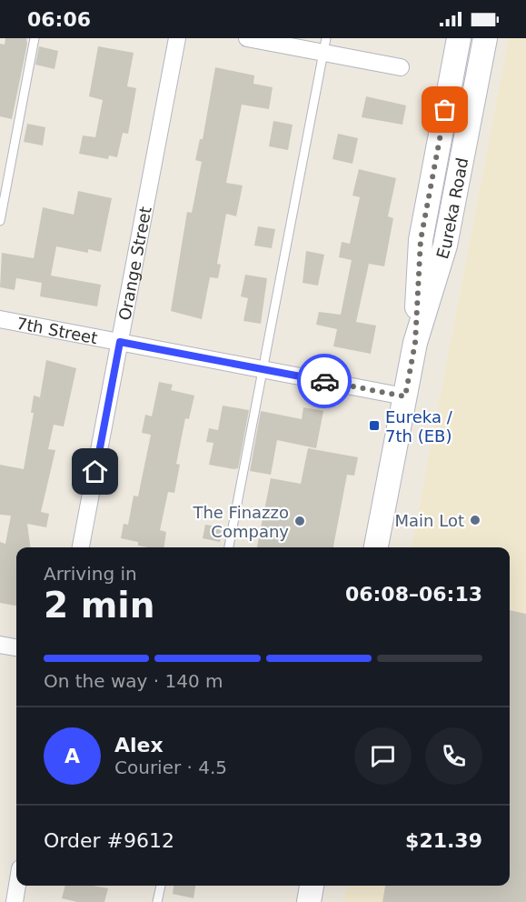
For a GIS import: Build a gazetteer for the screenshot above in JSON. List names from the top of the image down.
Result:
{
  "streets": {
    "main road": ["Eureka Road"],
    "street": ["Orange Street", "7th Street"]
  },
  "crossings": [
    ["Eureka Road", "7th Street"],
    ["Orange Street", "7th Street"]
  ],
  "places": {
    "transit": ["Eureka / 7th (EB)"],
    "other": ["Main Lot", "The Finazzo Company"]
  },
  "page": {
    "status": "06:06",
    "heading": ["2 min", "Arriving in", "06:08–06:13"],
    "panel": [
      "Alex",
      "Courier · 4.5",
      "Order #9612",
      "$21.39"
    ],
    "bar": "On the way · 140 m",
    "round": "A"
  }
}
